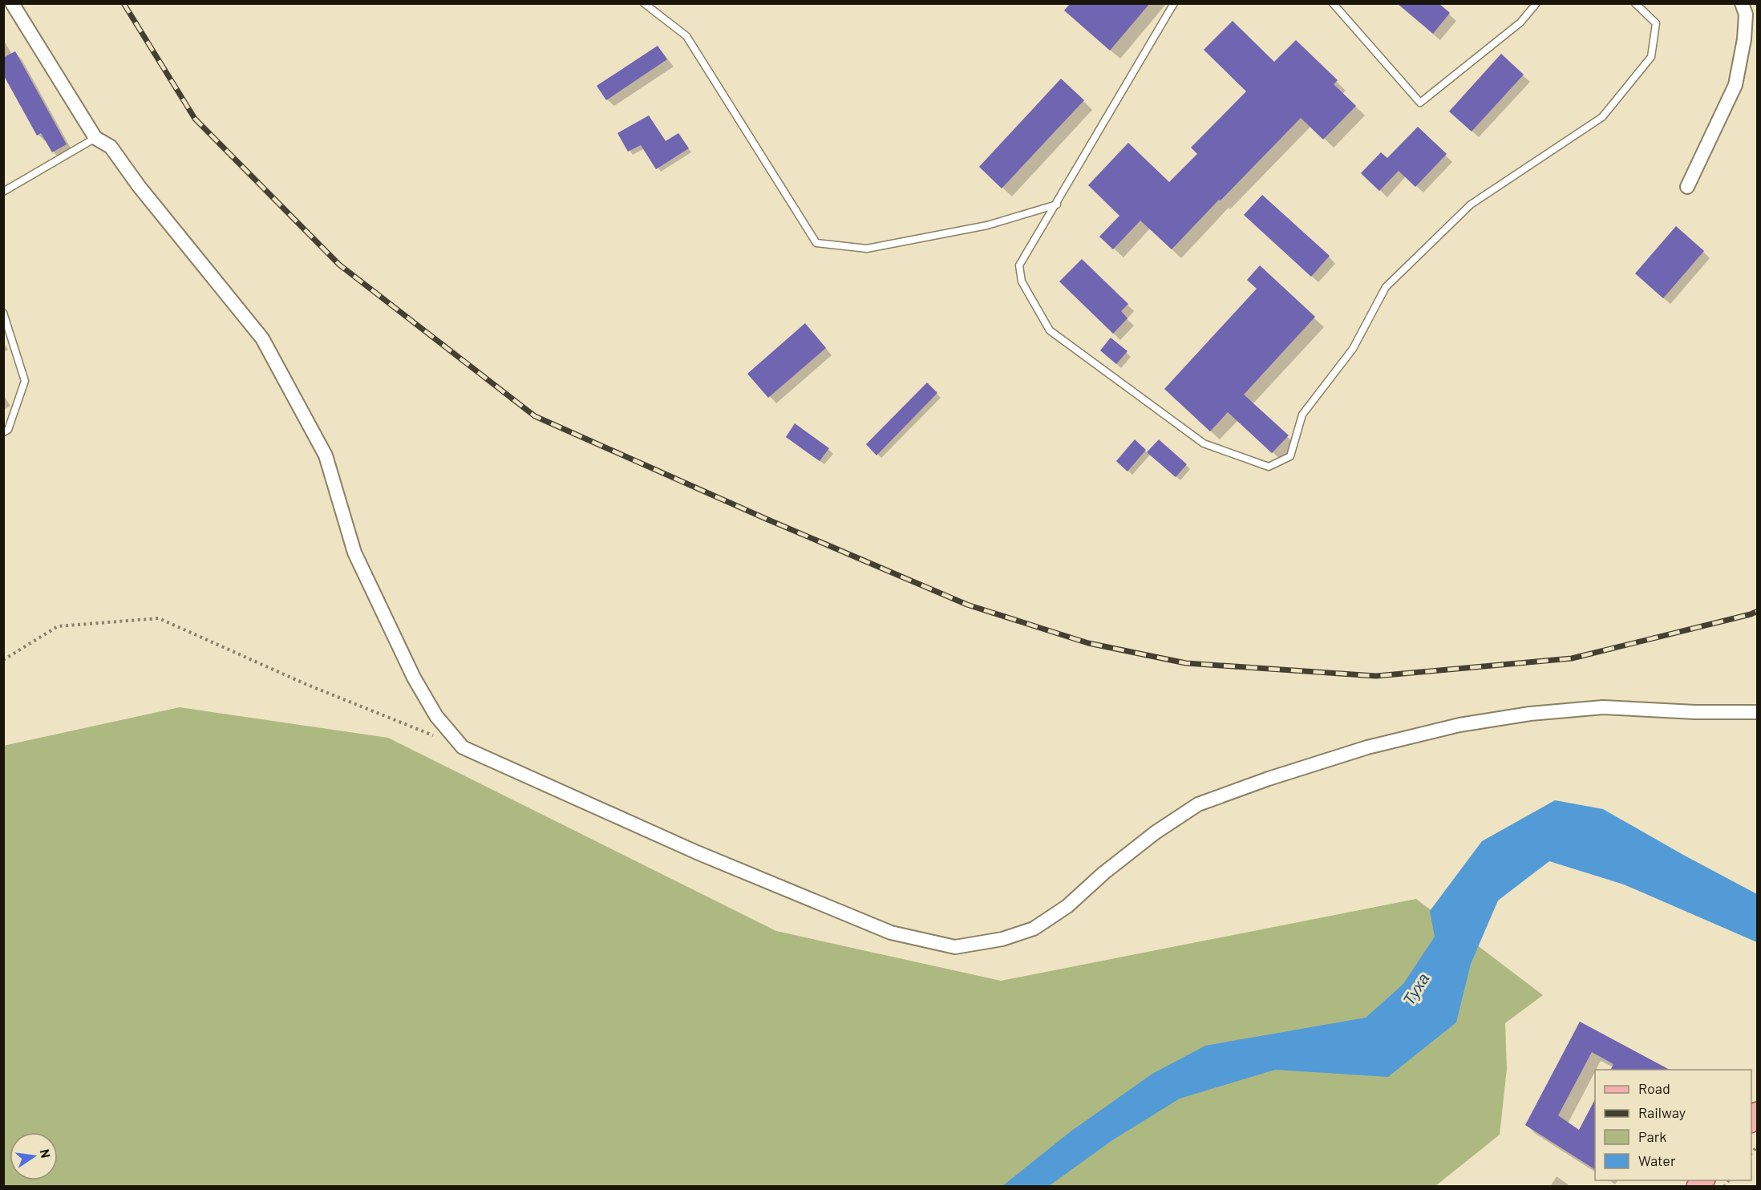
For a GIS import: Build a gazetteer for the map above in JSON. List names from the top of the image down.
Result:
{
  "water": ["Туха"],
  "legend": [
    "Road",
    "Railway",
    "Park",
    "Water"
  ],
  "north": "right"
}
